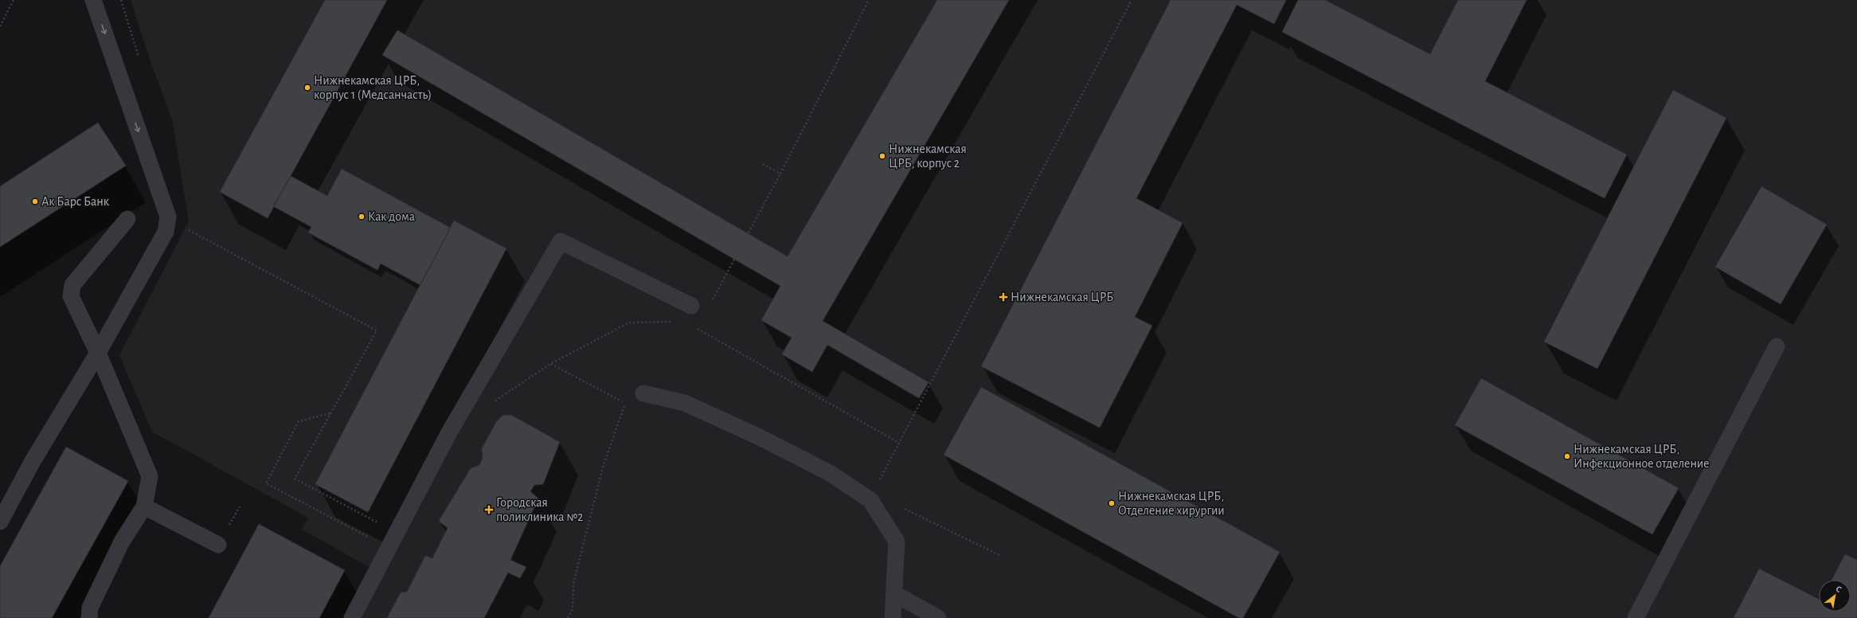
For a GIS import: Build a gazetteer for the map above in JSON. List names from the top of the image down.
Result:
{
  "places": {
    "other": [
      "Нижнекамская ЦРБ, корпус 1 (Медсанчасть)",
      "Нижнекамская ЦРБ, корпус 2",
      "Ак Барс Банк",
      "Как дома",
      "Нижнекамская ЦРБ, Инфекционное отделение",
      "Нижнекамская ЦРБ, Отделение хирургии"
    ],
    "health": ["Нижнекамская ЦРБ", "Городская поликлиника №2"]
  },
  "north": "top right"
}
